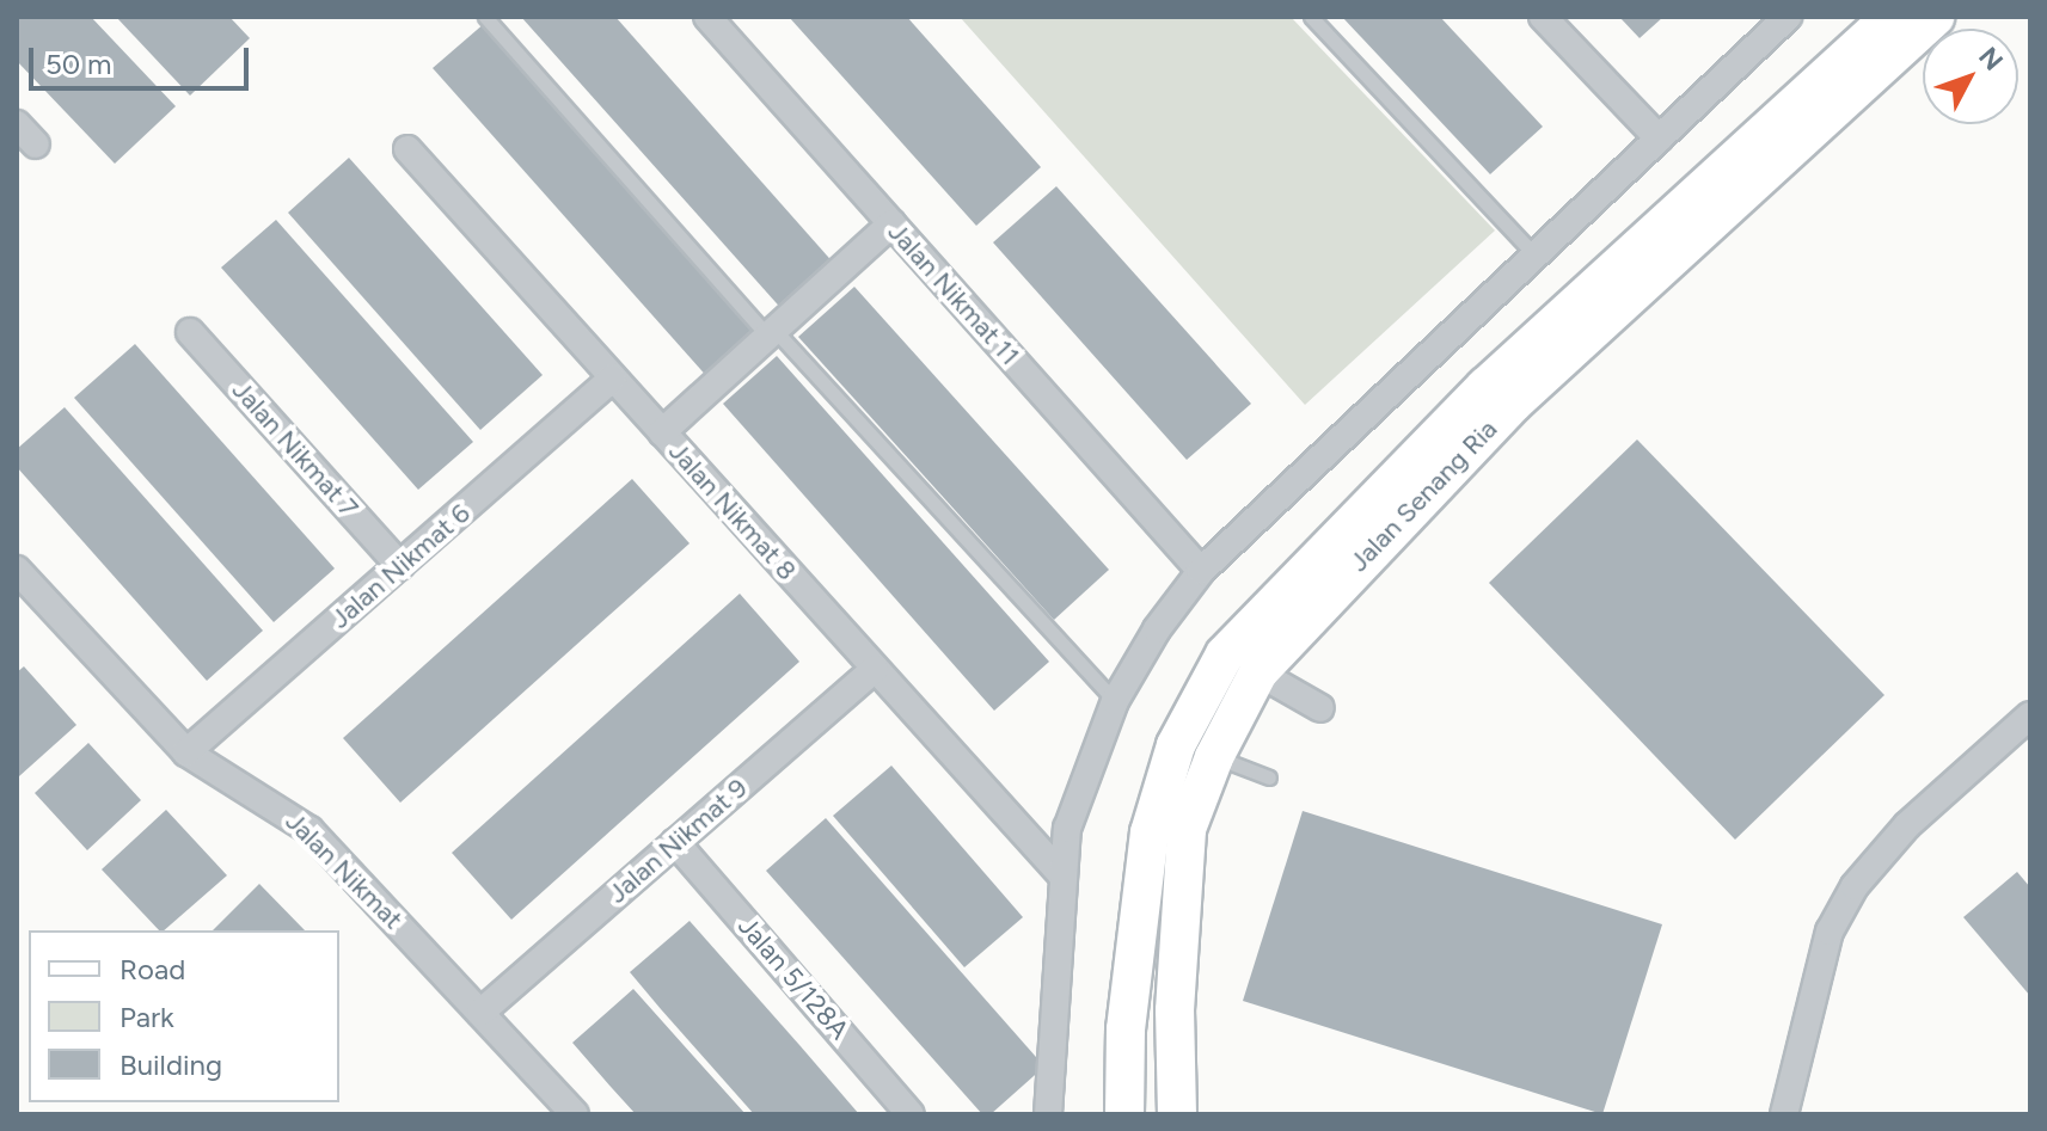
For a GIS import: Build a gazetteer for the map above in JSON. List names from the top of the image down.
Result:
{
  "streets": {
    "street": [
      "Jalan Nikmat 11",
      "Jalan Nikmat 7",
      "Jalan Senang Ria",
      "Jalan Nikmat 8",
      "Jalan Nikmat 6",
      "Jalan Nikmat 9",
      "Jalan Nikmat",
      "Jalan 5/128A"
    ]
  },
  "crossings": [
    ["Jalan Nikmat 7", "Jalan Nikmat 6"],
    ["Jalan Nikmat 8", "Jalan Nikmat 6"],
    ["Jalan Nikmat 8", "Jalan Nikmat 9"],
    ["Jalan Nikmat 6", "Jalan Nikmat"],
    ["Jalan Nikmat 9", "Jalan Nikmat"],
    ["Jalan Nikmat 9", "Jalan 5/128A"]
  ],
  "legend": ["Road", "Park", "Building"],
  "scale_bar": "50 m",
  "north": "top right"
}
